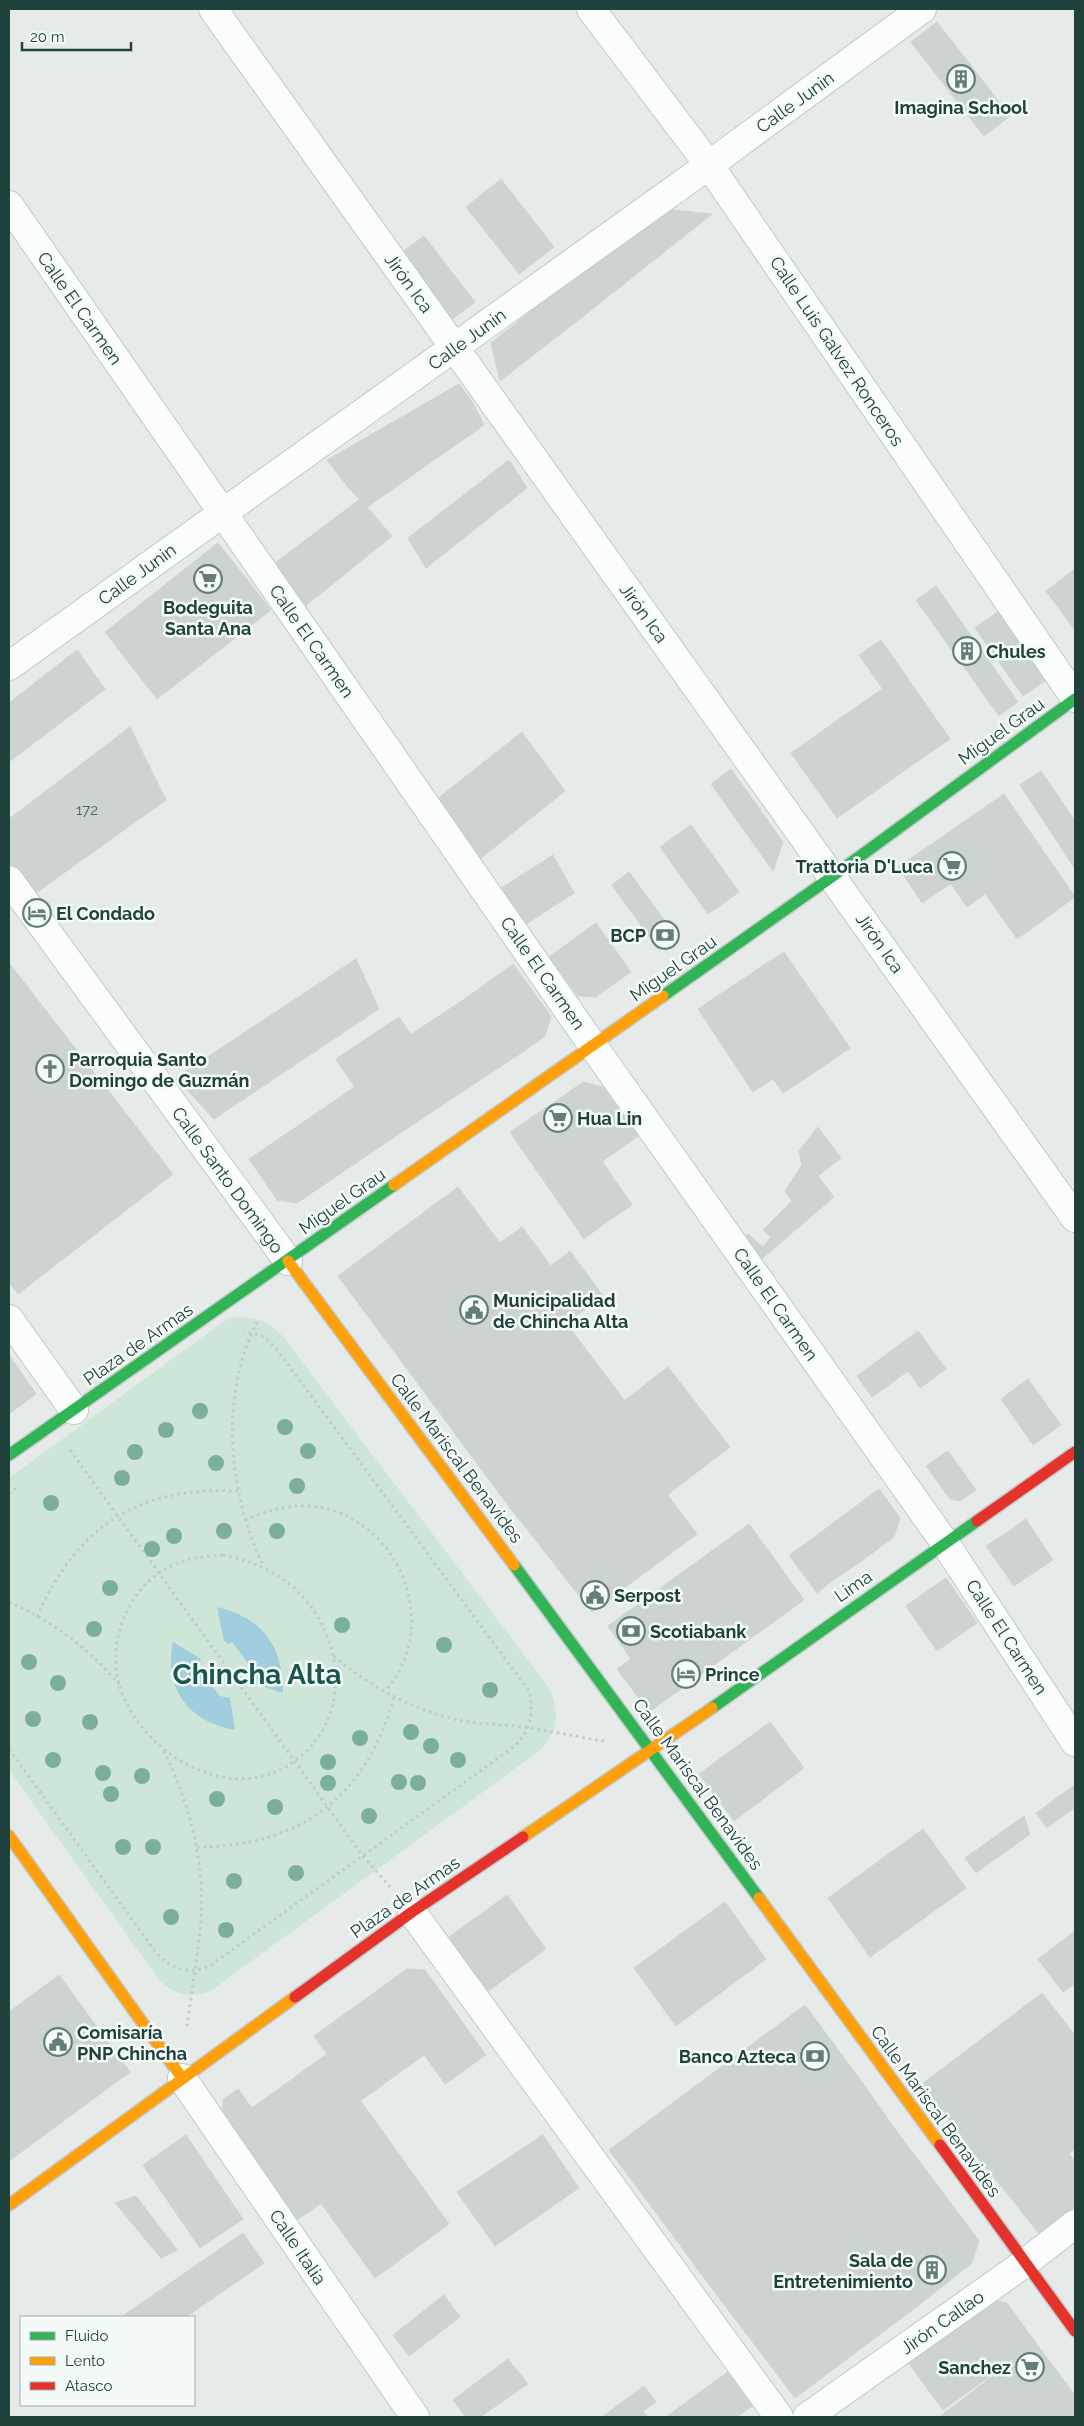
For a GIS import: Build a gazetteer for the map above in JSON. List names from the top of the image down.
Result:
{
  "streets": {
    "main road": [
      "Miguel Grau",
      "Plaza de Armas",
      "Calle Mariscal Benavides",
      "Lima"
    ],
    "street": [
      "Calle Junin",
      "Jirón Ica",
      "Calle El Carmen",
      "Calle Luis Galvez Ronceros",
      "Calle Santo Domingo",
      "Calle Italia",
      "Jirón Callao"
    ]
  },
  "crossings": [
    ["Calle Junin", "Jirón Ica"],
    ["Calle Junin", "Calle El Carmen"],
    ["Calle Junin", "Calle Luis Galvez Ronceros"],
    ["Jirón Ica", "Miguel Grau"],
    ["Calle El Carmen", "Miguel Grau"],
    ["Calle El Carmen", "Lima"],
    ["Calle Luis Galvez Ronceros", "Miguel Grau"],
    ["Miguel Grau", "Calle Santo Domingo"],
    ["Miguel Grau", "Plaza de Armas"],
    ["Miguel Grau", "Calle Mariscal Benavides"],
    ["Calle Santo Domingo", "Plaza de Armas"],
    ["Calle Santo Domingo", "Calle Mariscal Benavides"],
    ["Plaza de Armas", "Calle Mariscal Benavides"],
    ["Plaza de Armas", "Lima"],
    ["Plaza de Armas", "Calle Italia"],
    ["Calle Mariscal Benavides", "Lima"],
    ["Calle Mariscal Benavides", "Jirón Callao"]
  ],
  "districts": ["Chincha Alta"],
  "places": {
    "building": ["Imagina School", "Chules", "Sala de Entretenimiento"],
    "supermarket": [
      "Bodeguita Santa Ana",
      "Trattoria D'Luca",
      "Hua Lin",
      "Sanchez"
    ],
    "hotel": ["El Condado", "Prince"],
    "bank": ["BCP", "Scotiabank", "Banco Azteca"],
    "church": ["Parroquia Santo Domingo de Guzmán"],
    "public building": ["Municipalidad de Chincha Alta", "Serpost", "Comisaría PNP Chincha"]
  },
  "house_numbers": ["172"],
  "legend": ["Fluido", "Lento", "Atasco"],
  "scale_bar": "20 m"
}
